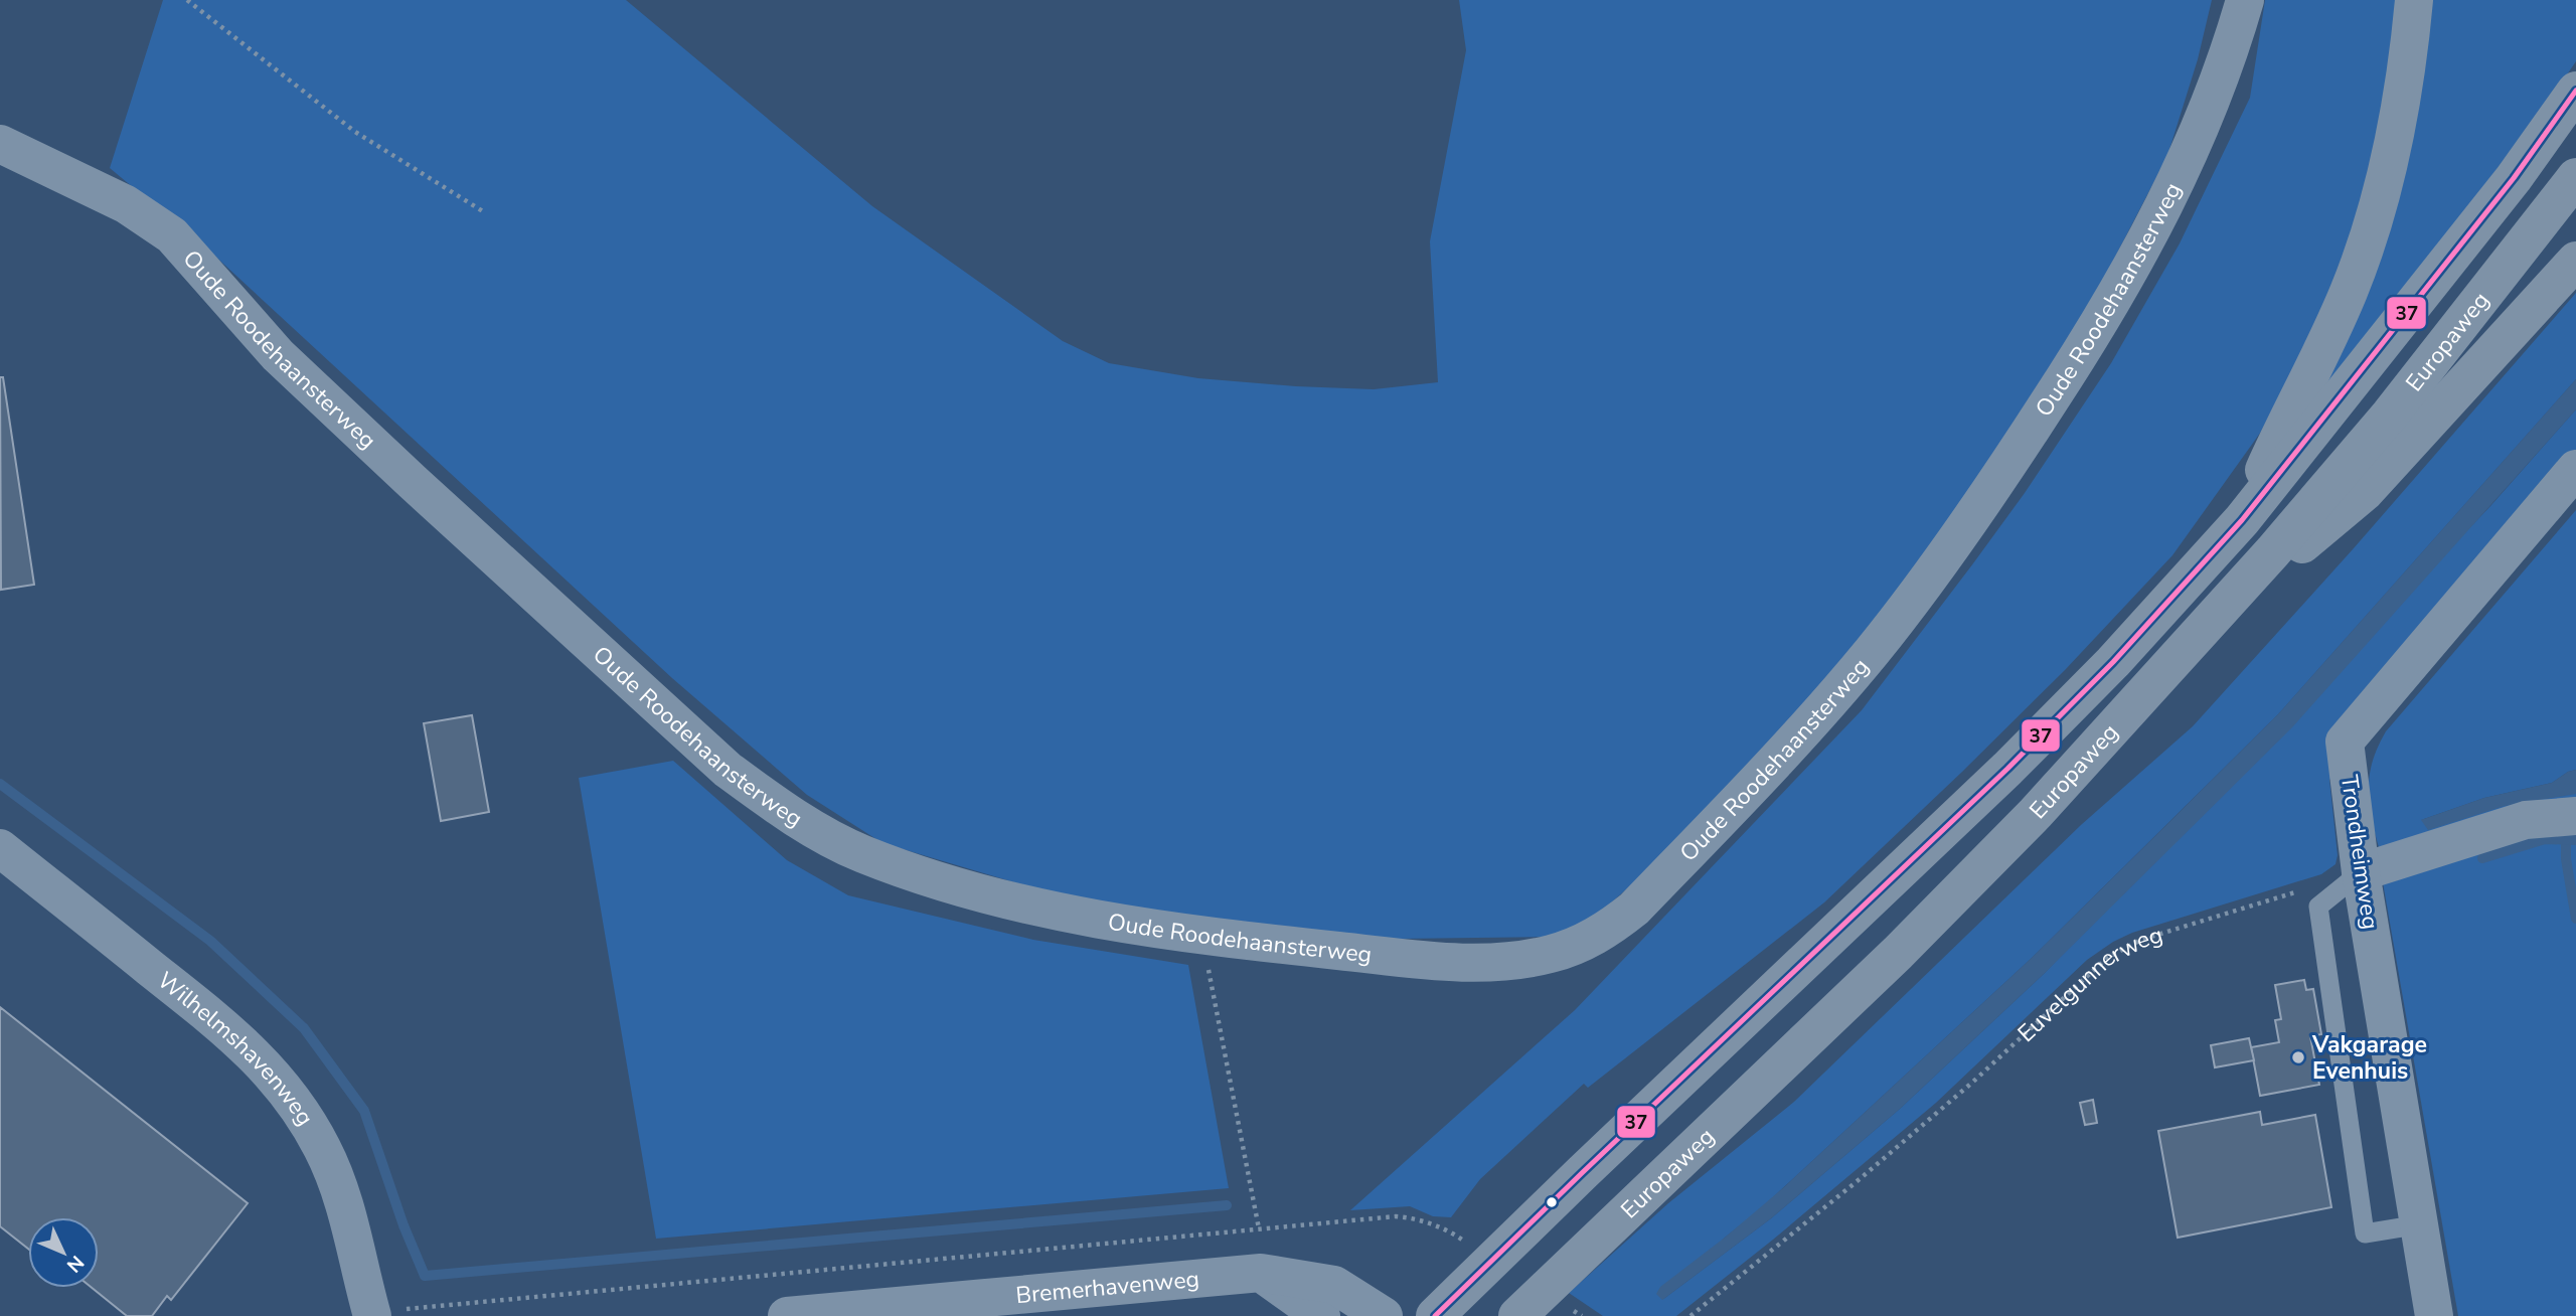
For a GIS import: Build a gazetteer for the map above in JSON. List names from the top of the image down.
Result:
{
  "streets": {
    "highway": ["Europaweg"],
    "street": [
      "Oude Roodehaansterweg",
      "Trondheimweg",
      "Wilhelmshavenweg",
      "Bremerhavenweg"
    ],
    "path": ["Euvelgunnerweg"]
  },
  "places": ["Vakgarage Evenhuis"],
  "lines": ["transit line 37"],
  "north": "bottom right"
}
